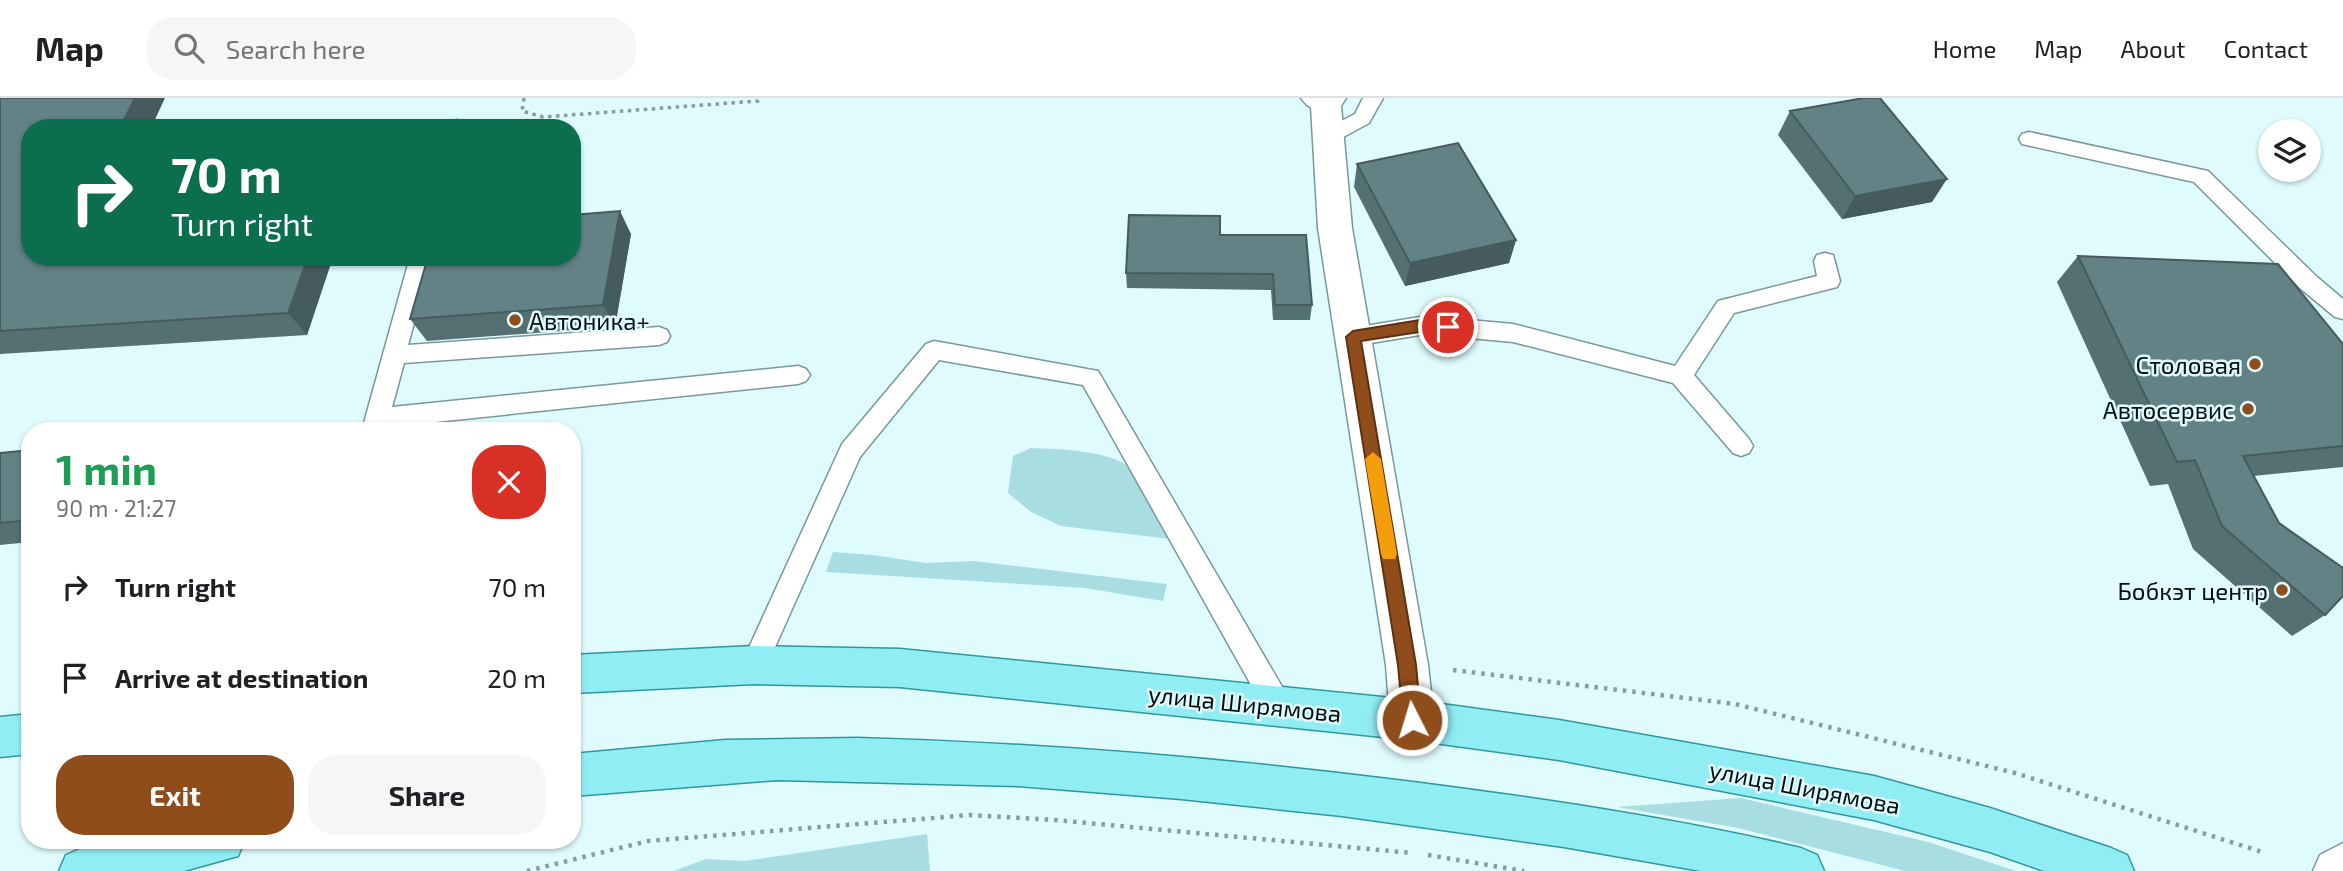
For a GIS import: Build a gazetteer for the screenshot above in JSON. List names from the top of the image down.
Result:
{
  "streets": {
    "main road": ["улица Ширямова"]
  },
  "places": [
    "Автоника+",
    "Столовая",
    "Автосервис",
    "Бобкэт центр"
  ],
  "page": {
    "header": "Map",
    "search": "Search here",
    "nav": [
      "Home",
      "Map",
      "About",
      "Contact"
    ],
    "turn": ["70 m", "Turn right"],
    "heading": ["1 min", "90 m · 21:27"],
    "list": [
      {
        "name": "Turn right",
        "value": "70 m"
      },
      {
        "name": "Arrive at destination",
        "value": "20 m"
      }
    ],
    "buttons": ["Exit", "Share"]
  }
}
